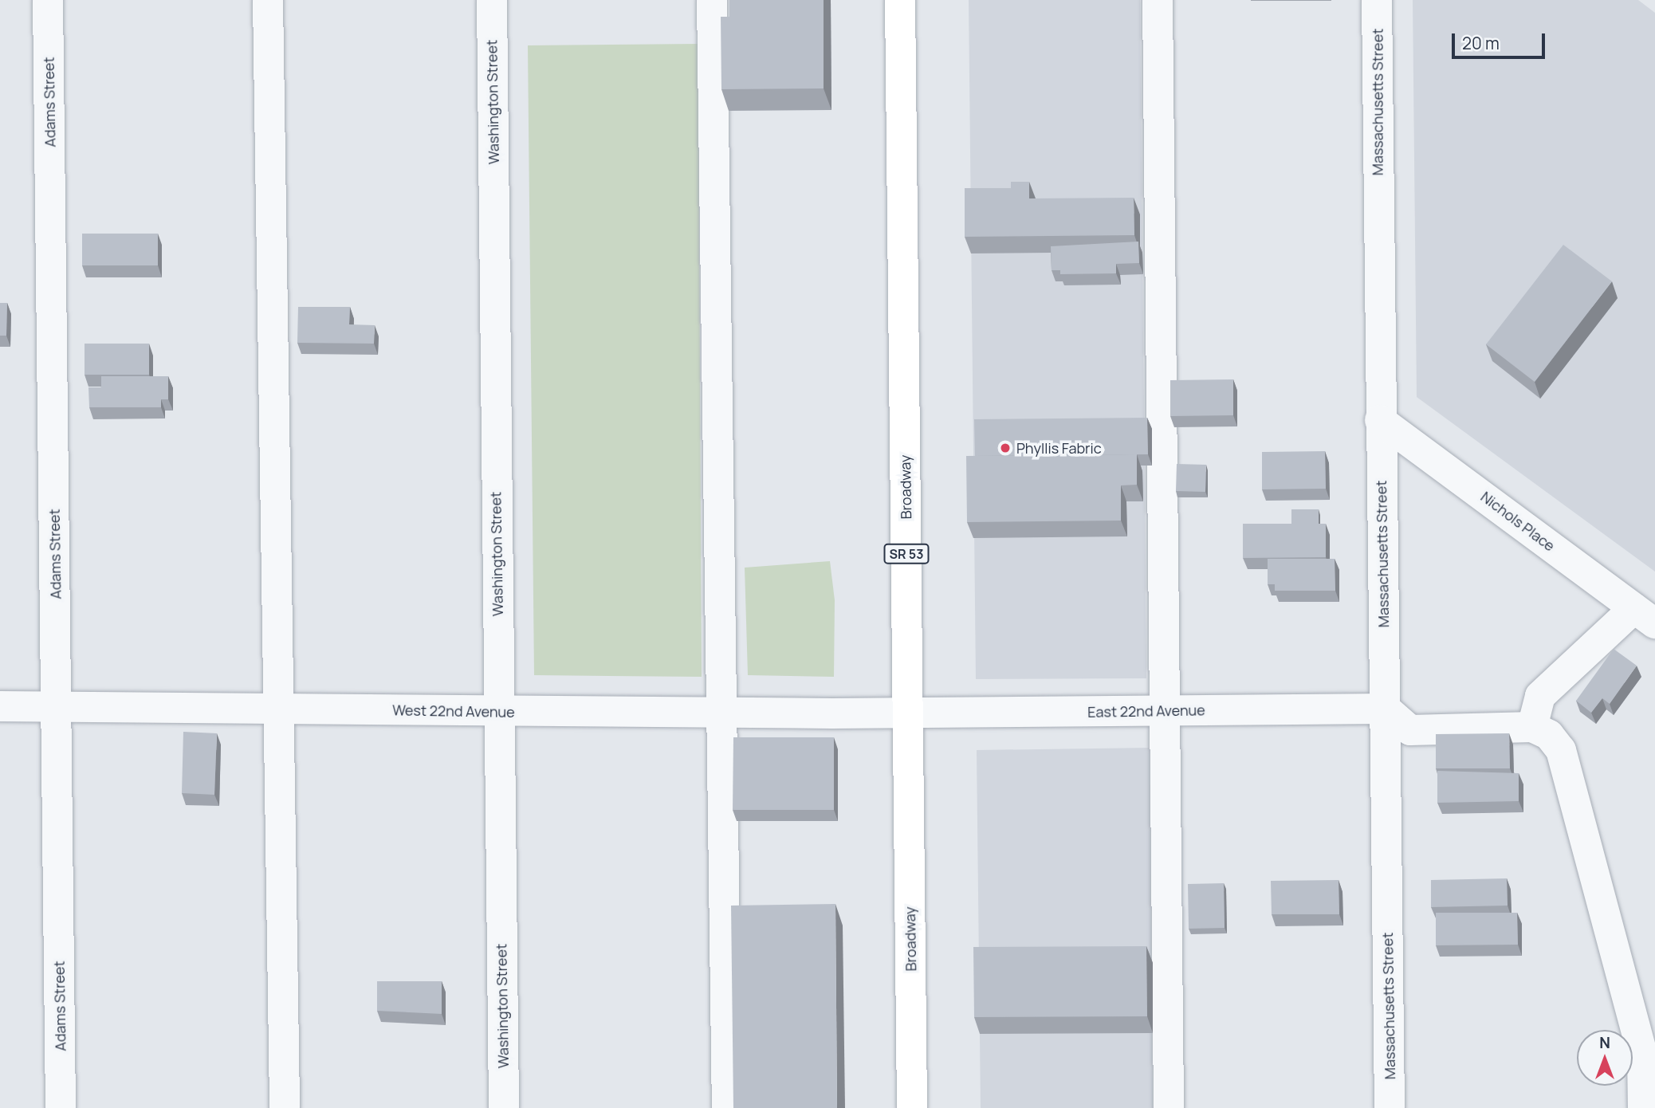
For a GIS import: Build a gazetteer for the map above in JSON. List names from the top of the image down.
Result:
{
  "streets": {
    "main road": ["Broadway", "SR 53"],
    "street": [
      "Adams Street",
      "Washington Street",
      "Massachusetts Street",
      "Nichols Place",
      "West 22nd Avenue",
      "East 22nd Avenue"
    ]
  },
  "crossings": [
    ["Adams Street", "West 22nd Avenue"],
    ["Washington Street", "West 22nd Avenue"],
    ["Massachusetts Street", "Nichols Place"],
    ["Massachusetts Street", "East 22nd Avenue"],
    ["Broadway", "West 22nd Avenue"],
    ["Broadway", "East 22nd Avenue"],
    ["West 22nd Avenue", "East 22nd Avenue"]
  ],
  "places": ["Phyllis Fabric"],
  "scale_bar": "20 m",
  "north": "top"
}
